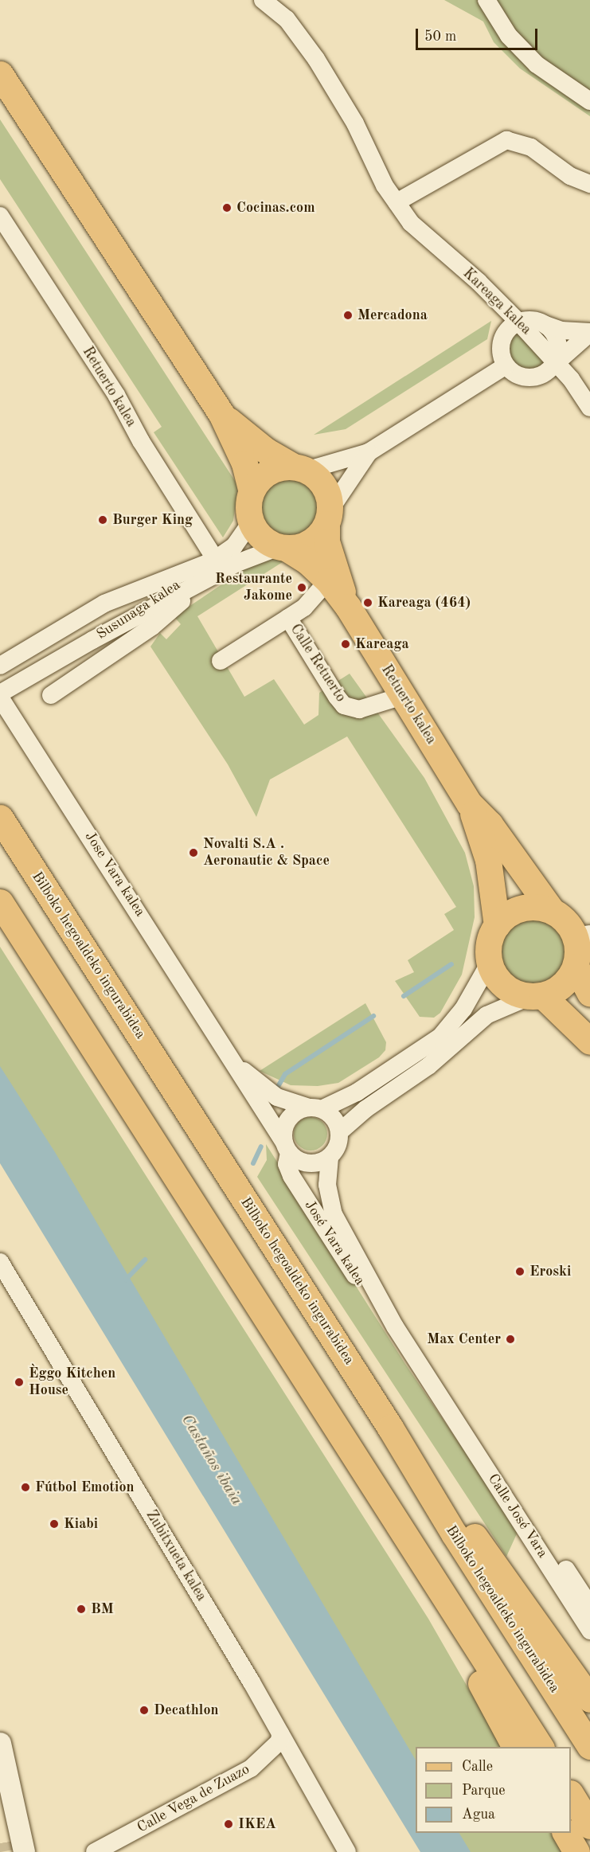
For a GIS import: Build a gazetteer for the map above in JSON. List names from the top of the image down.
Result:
{
  "streets": {
    "main road": ["Retuerto kalea", "Bilboko hegoaldeko ingurabidea"],
    "street": [
      "Kareaga kalea",
      "Susunaga kalea",
      "Calle Retuerto",
      "Jose Vara kalea",
      "José Vara kalea",
      "Calle José Vara",
      "Zubitxueta kalea",
      "Calle Vega de Zuazo"
    ]
  },
  "crossings": [
    ["Retuerto kalea", "Susunaga kalea"],
    ["Retuerto kalea", "Calle Retuerto"],
    ["Jose Vara kalea", "José Vara kalea"],
    ["José Vara kalea", "Calle José Vara"],
    ["Zubitxueta kalea", "Calle Vega de Zuazo"]
  ],
  "water": ["Castaños ibaia"],
  "places": [
    "Cocinas.com",
    "Mercadona",
    "Burger King",
    "Restaurante Jakome",
    "Kareaga (464)",
    "Kareaga",
    "Novalti S.A . Aeronautic & Space",
    "Eroski",
    "Max Center",
    "Èggo Kitchen House",
    "Fútbol Emotion",
    "Kiabi",
    "BM",
    "Decathlon",
    "IKEA"
  ],
  "legend": ["Calle", "Parque", "Agua"],
  "scale_bar": "50 m"
}
